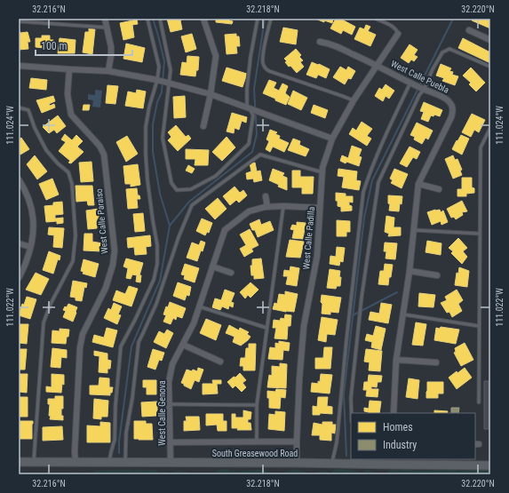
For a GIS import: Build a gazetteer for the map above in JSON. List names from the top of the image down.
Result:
{
  "streets": {
    "main road": ["South Greasewood Road"],
    "street": [
      "West Calle Puebla",
      "West Calle Paraiso",
      "West Calle Padilla",
      "West Calle Genova"
    ]
  },
  "crossings": [
    ["West Calle Puebla", "West Calle Padilla"],
    ["West Calle Paraiso", "South Greasewood Road"],
    ["West Calle Padilla", "West Calle Genova"],
    ["West Calle Padilla", "South Greasewood Road"],
    ["West Calle Genova", "South Greasewood Road"]
  ],
  "legend": ["Homes", "Industry"],
  "scale_bar": "100 m",
  "coordinates": [
    "32.216°N",
    "32.218°N",
    "32.220°N",
    "111.024°W",
    "111.022°W"
  ]
}
